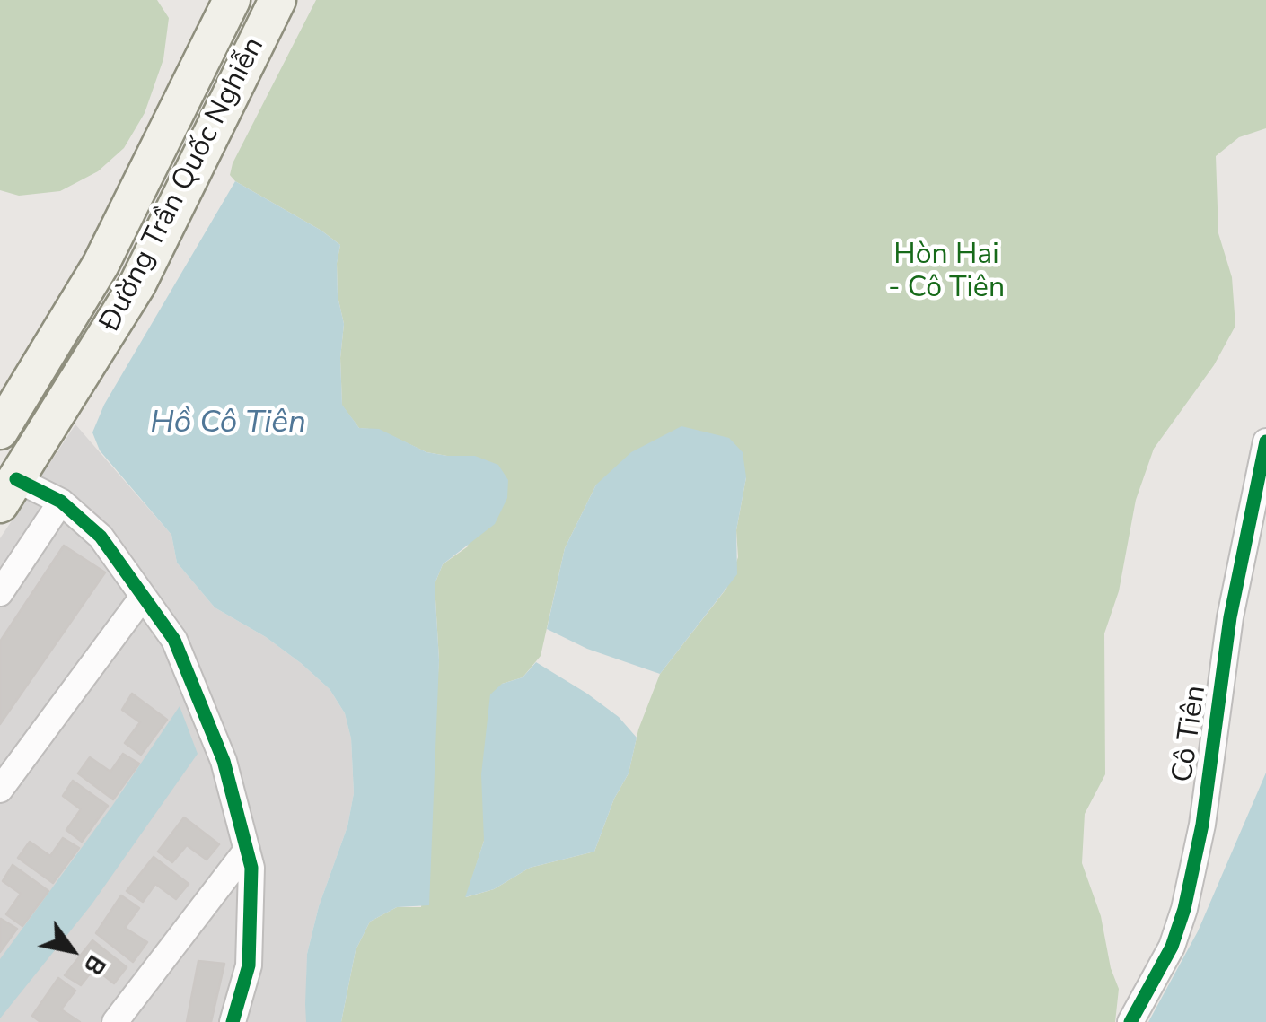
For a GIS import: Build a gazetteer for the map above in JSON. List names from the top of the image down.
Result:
{
  "streets": {
    "main road": ["Đường Trần Quốc Nghiễn"],
    "street": ["Cô Tiên"]
  },
  "water": ["Hồ Cô Tiên"],
  "parks": ["Hòn Hai - Cô Tiên"],
  "north": "bottom right"
}
